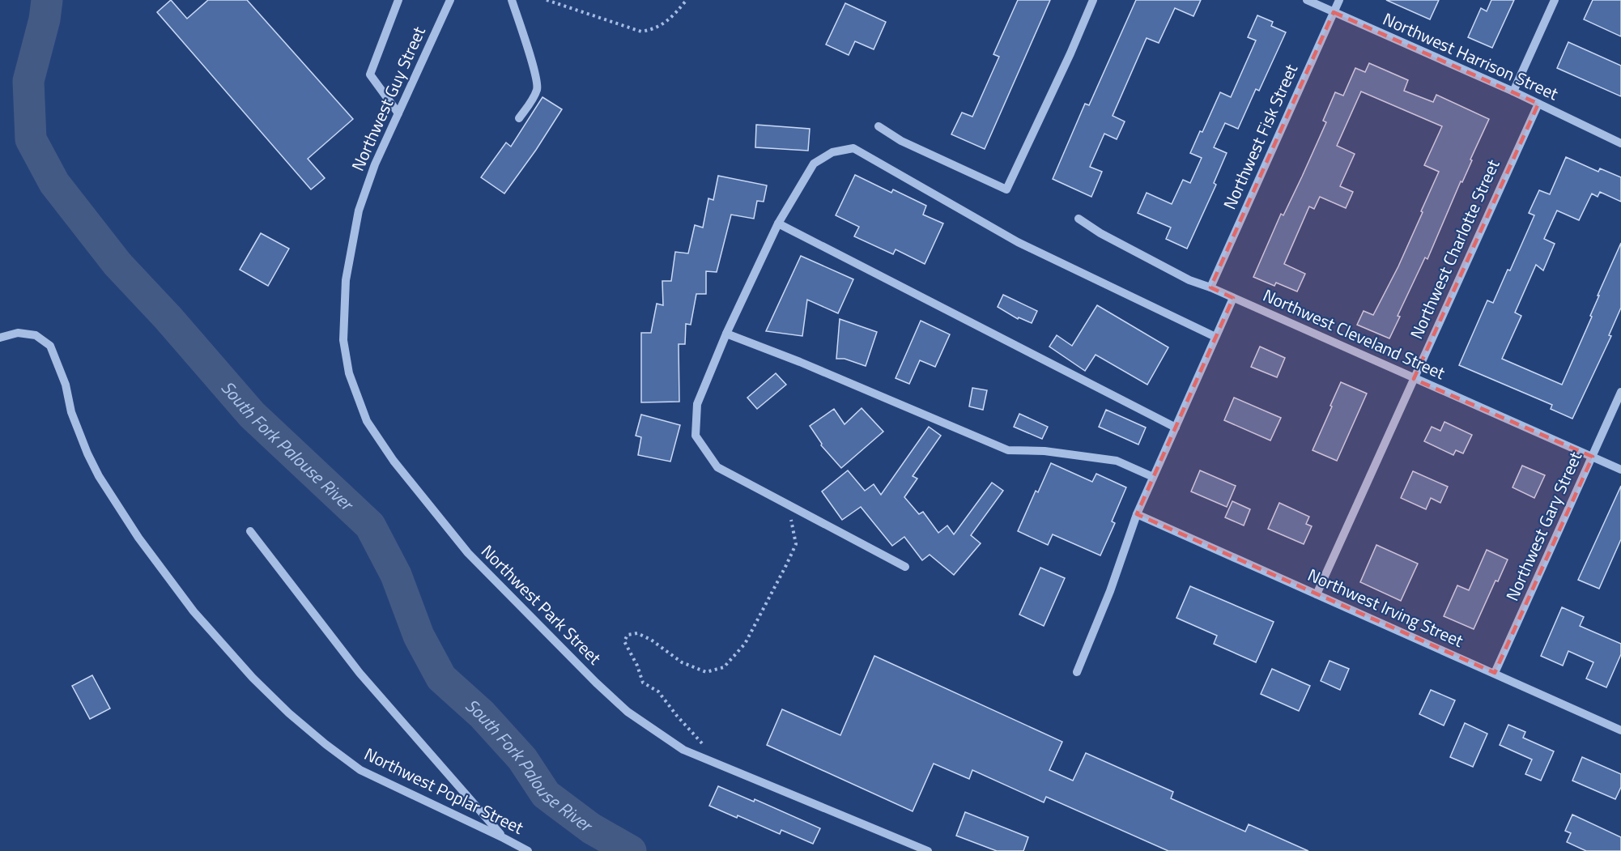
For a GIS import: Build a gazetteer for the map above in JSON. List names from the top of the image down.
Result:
{
  "streets": {
    "street": [
      "Northwest Harrison Street",
      "Northwest Guy Street",
      "Northwest Fisk Street",
      "Northwest Charlotte Street",
      "Northwest Cleveland Street",
      "Northwest Gary Street",
      "Northwest Park Street",
      "Northwest Irving Street",
      "Northwest Poplar Street"
    ]
  },
  "crossings": [
    ["Northwest Harrison Street", "Northwest Fisk Street"],
    ["Northwest Harrison Street", "Northwest Charlotte Street"],
    ["Northwest Guy Street", "Northwest Park Street"],
    ["Northwest Fisk Street", "Northwest Cleveland Street"],
    ["Northwest Charlotte Street", "Northwest Cleveland Street"],
    ["Northwest Charlotte Street", "Northwest Irving Street"],
    ["Northwest Cleveland Street", "Northwest Gary Street"],
    ["Northwest Gary Street", "Northwest Irving Street"]
  ],
  "water": ["South Fork Palouse River"]
}
